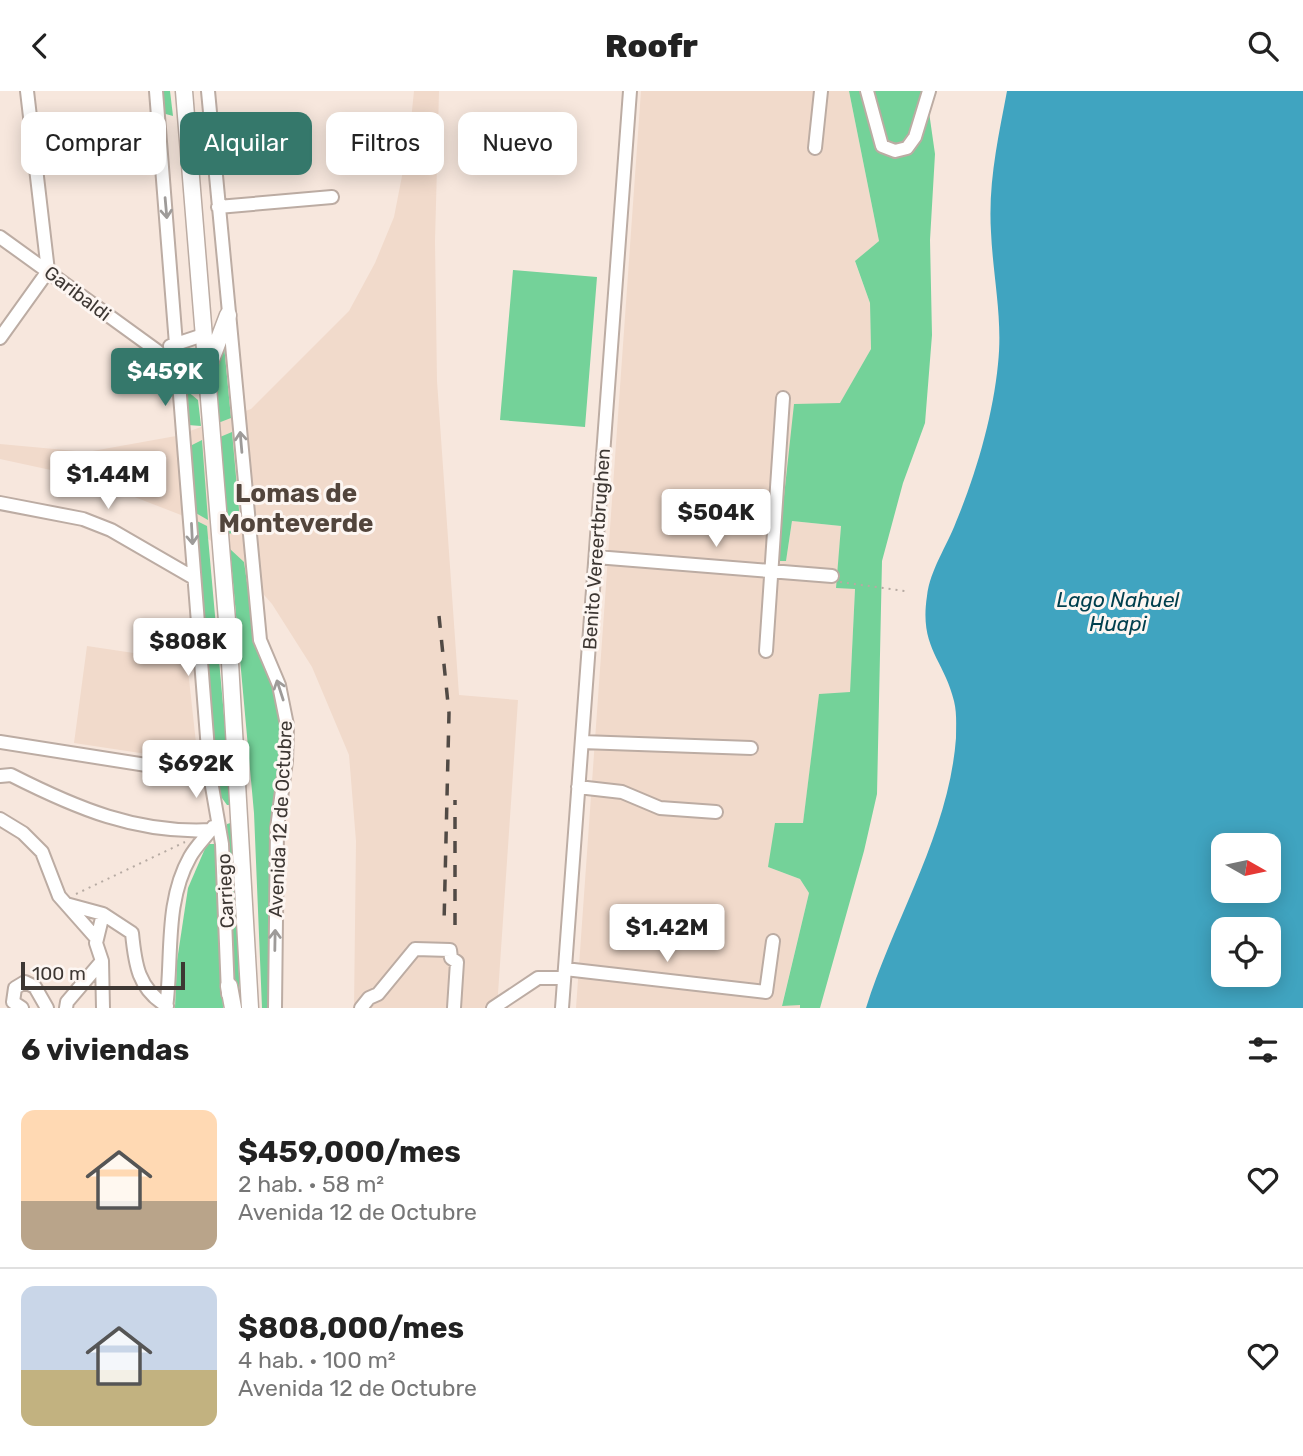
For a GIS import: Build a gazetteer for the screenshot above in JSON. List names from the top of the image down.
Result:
{
  "streets": {
    "main road": ["Avenida 12 de Octubre"],
    "street": ["Garibaldi", "Benito Vereertbrughen", "Carriego"]
  },
  "crossings": [
    ["Garibaldi", "Avenida 12 de Octubre"]
  ],
  "districts": ["Lomas de Monteverde"],
  "water": ["Lago Nahuel Huapi"],
  "scale_bar": "100 m",
  "north": "right",
  "page": {
    "header": "Roofr",
    "chip": [
      "Comprar",
      "Alquilar",
      "Filtros",
      "Nuevo"
    ],
    "price": [
      "$459K",
      "$1.44M",
      "$504K",
      "$808K",
      "$692K",
      "$1.42M"
    ],
    "scale": "100 m",
    "heading": "6 viviendas",
    "list": [
      {
        "name": "$459,000/mes",
        "note": "2 hab. · 58 m² · Avenida 12 de Octubre"
      },
      {
        "name": "$808,000/mes",
        "note": "4 hab. · 100 m² · Avenida 12 de Octubre"
      }
    ]
  }
}
